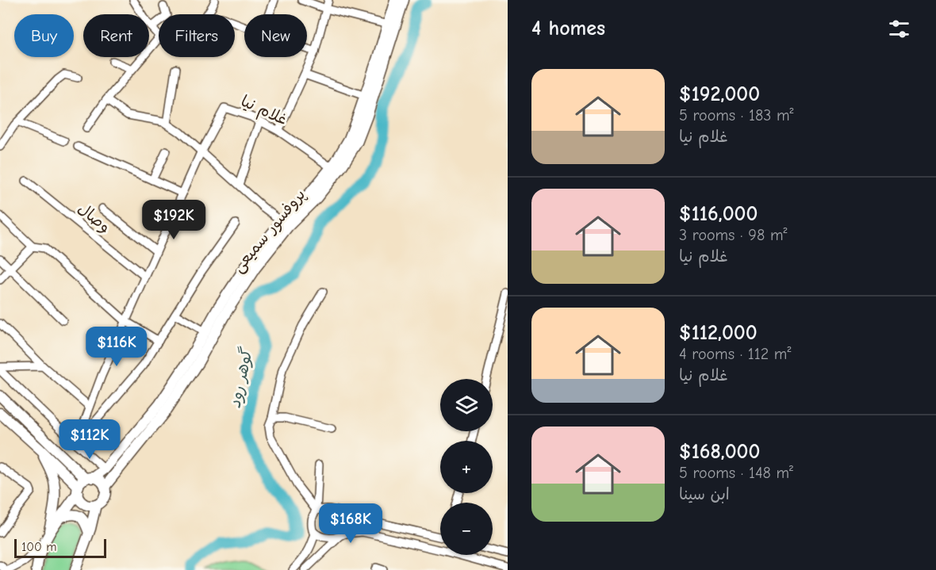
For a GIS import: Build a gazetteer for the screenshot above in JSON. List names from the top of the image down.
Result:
{
  "streets": {
    "main road": ["پروفسور سمیعی"],
    "street": ["غلام نیا", "وصال"]
  },
  "crossings": [
    ["غلام نیا", "وصال"],
    ["غلام نیا", "پروفسور سمیعی"]
  ],
  "water": ["گوهر رود"],
  "scale_bar": "100 m",
  "page": {
    "heading": "4 homes",
    "chip": [
      "Buy",
      "Rent",
      "Filters",
      "New"
    ],
    "list": [
      {
        "name": "$192,000",
        "note": "5 rooms · 183 m² · غلام نیا"
      },
      {
        "name": "$116,000",
        "note": "3 rooms · 98 m² · غلام نیا"
      },
      {
        "name": "$112,000",
        "note": "4 rooms · 112 m² · غلام نیا"
      },
      {
        "name": "$168,000",
        "note": "5 rooms · 148 m² · ابن سینا"
      }
    ],
    "price": [
      "$192K",
      "$116K",
      "$112K",
      "$168K"
    ],
    "map_buttons": ["+", "−"],
    "scale": "100 m"
  }
}
